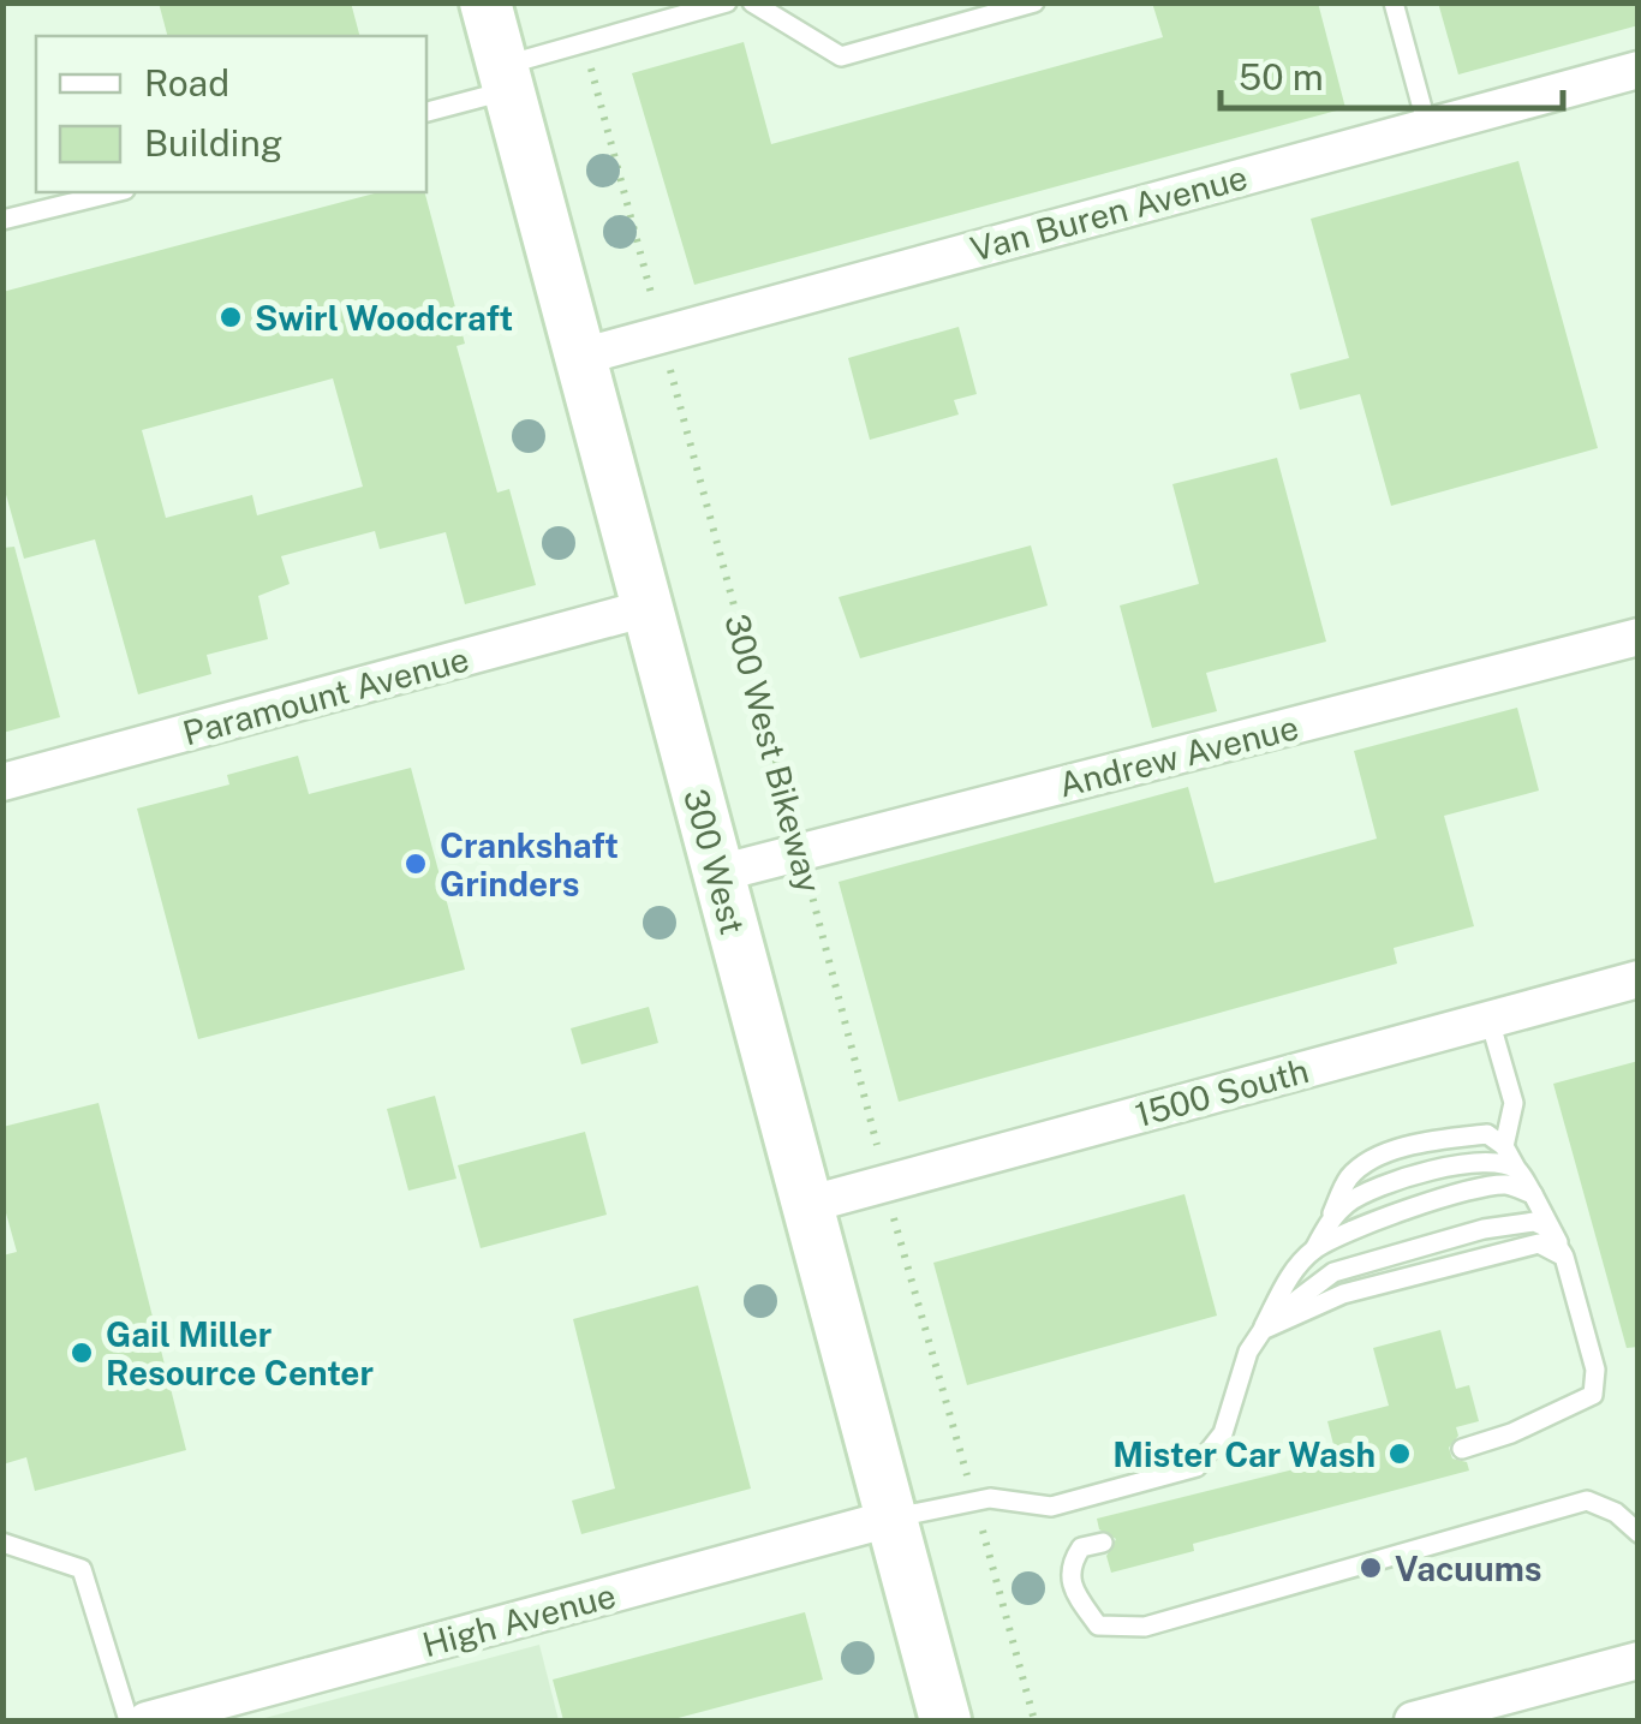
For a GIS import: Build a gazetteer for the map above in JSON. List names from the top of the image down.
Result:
{
  "streets": {
    "main road": ["300 West"],
    "street": [
      "Van Buren Avenue",
      "Paramount Avenue",
      "Andrew Avenue",
      "1500 South",
      "High Avenue"
    ],
    "path": ["300 West Bikeway"]
  },
  "crossings": [
    ["Van Buren Avenue", "300 West"],
    ["Paramount Avenue", "300 West"],
    ["300 West Bikeway", "Andrew Avenue"],
    ["Andrew Avenue", "300 West"],
    ["300 West", "1500 South"],
    ["300 West", "High Avenue"]
  ],
  "places": [
    "Swirl Woodcraft",
    "Crankshaft Grinders",
    "Gail Miller Resource Center",
    "Mister Car Wash",
    "Vacuums"
  ],
  "legend": ["Road", "Building"],
  "scale_bar": "50 m"
}
